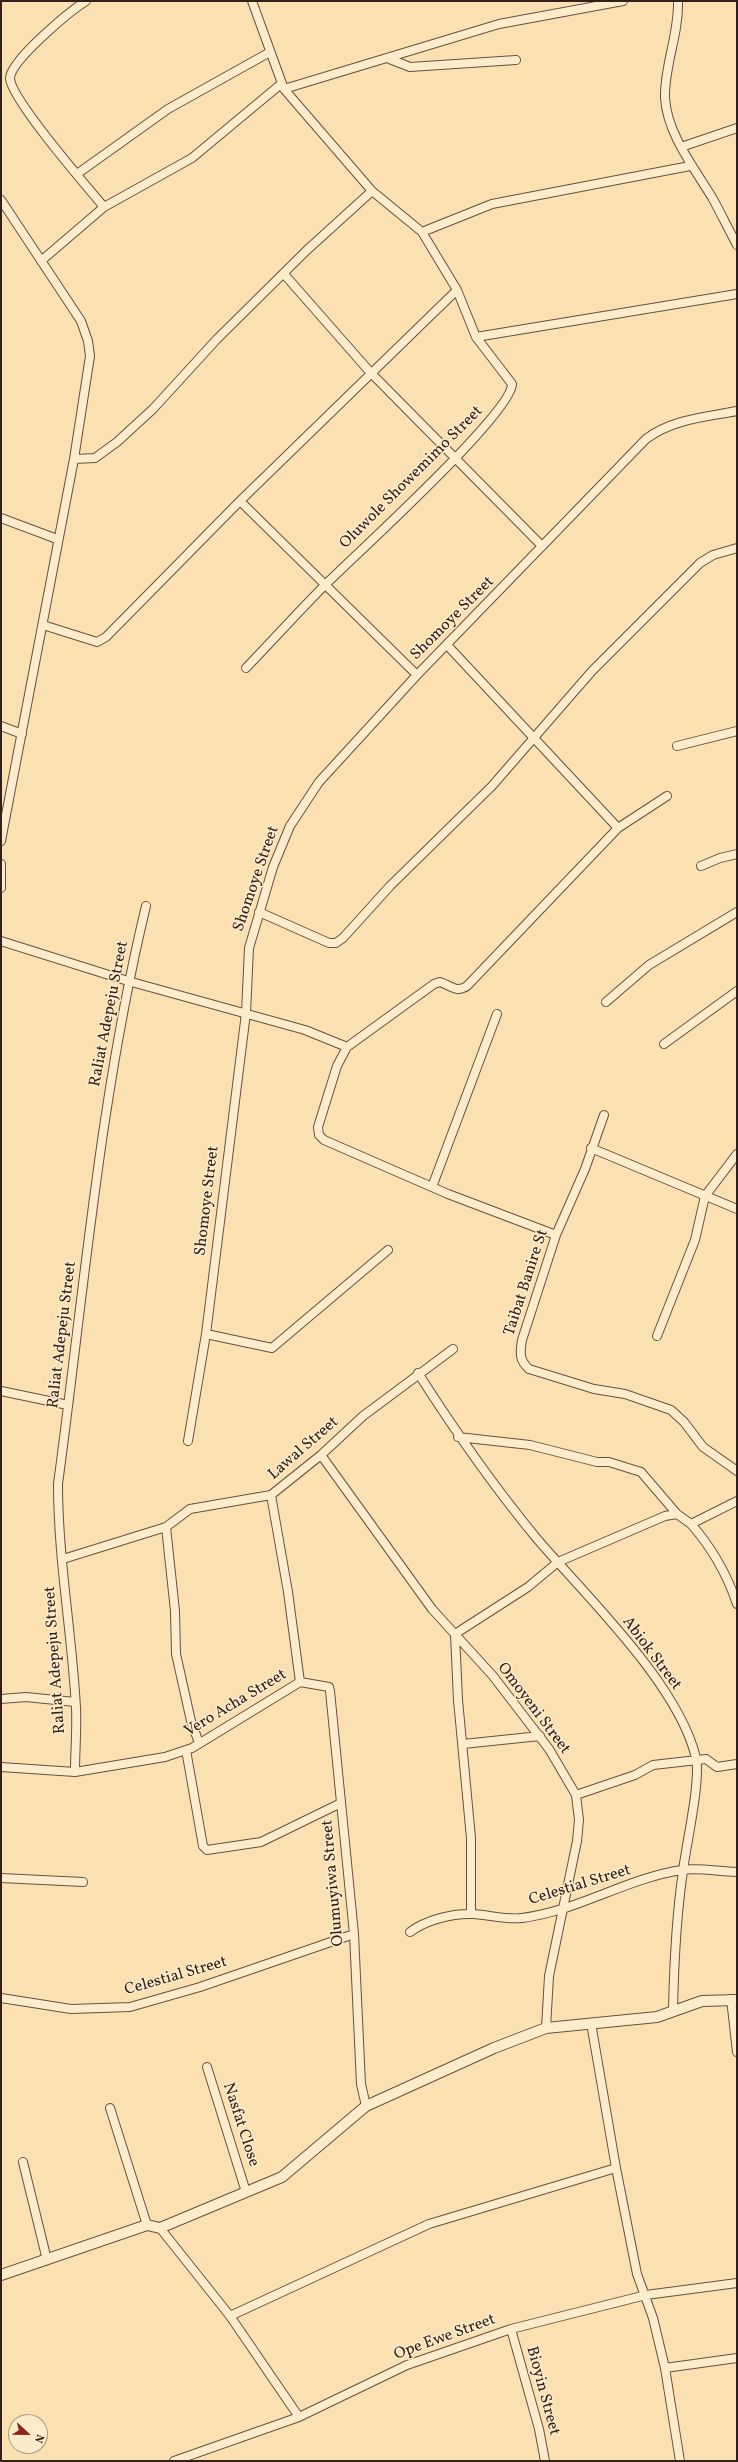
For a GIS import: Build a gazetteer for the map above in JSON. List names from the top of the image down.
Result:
{
  "streets": {
    "street": [
      "Oluwole Showemimo Street",
      "Shomoye Street",
      "Raliat Adepeju Street",
      "Taibat Banire St",
      "Lawal Street",
      "Abiok Street",
      "Vero Acha Street",
      "Omoyeni Street",
      "Olumuyiwa Street",
      "Celestial Street",
      "Nasfat Close",
      "Ope Ewe Street",
      "Bioyin Street"
    ]
  },
  "crossings": [
    ["Raliat Adepeju Street", "Lawal Street"],
    ["Raliat Adepeju Street", "Vero Acha Street"],
    ["Lawal Street", "Abiok Street"],
    ["Lawal Street", "Vero Acha Street"],
    ["Lawal Street", "Omoyeni Street"],
    ["Abiok Street", "Celestial Street"],
    ["Vero Acha Street", "Olumuyiwa Street"],
    ["Omoyeni Street", "Celestial Street"],
    ["Olumuyiwa Street", "Celestial Street"],
    ["Ope Ewe Street", "Bioyin Street"]
  ],
  "north": "right"
}
